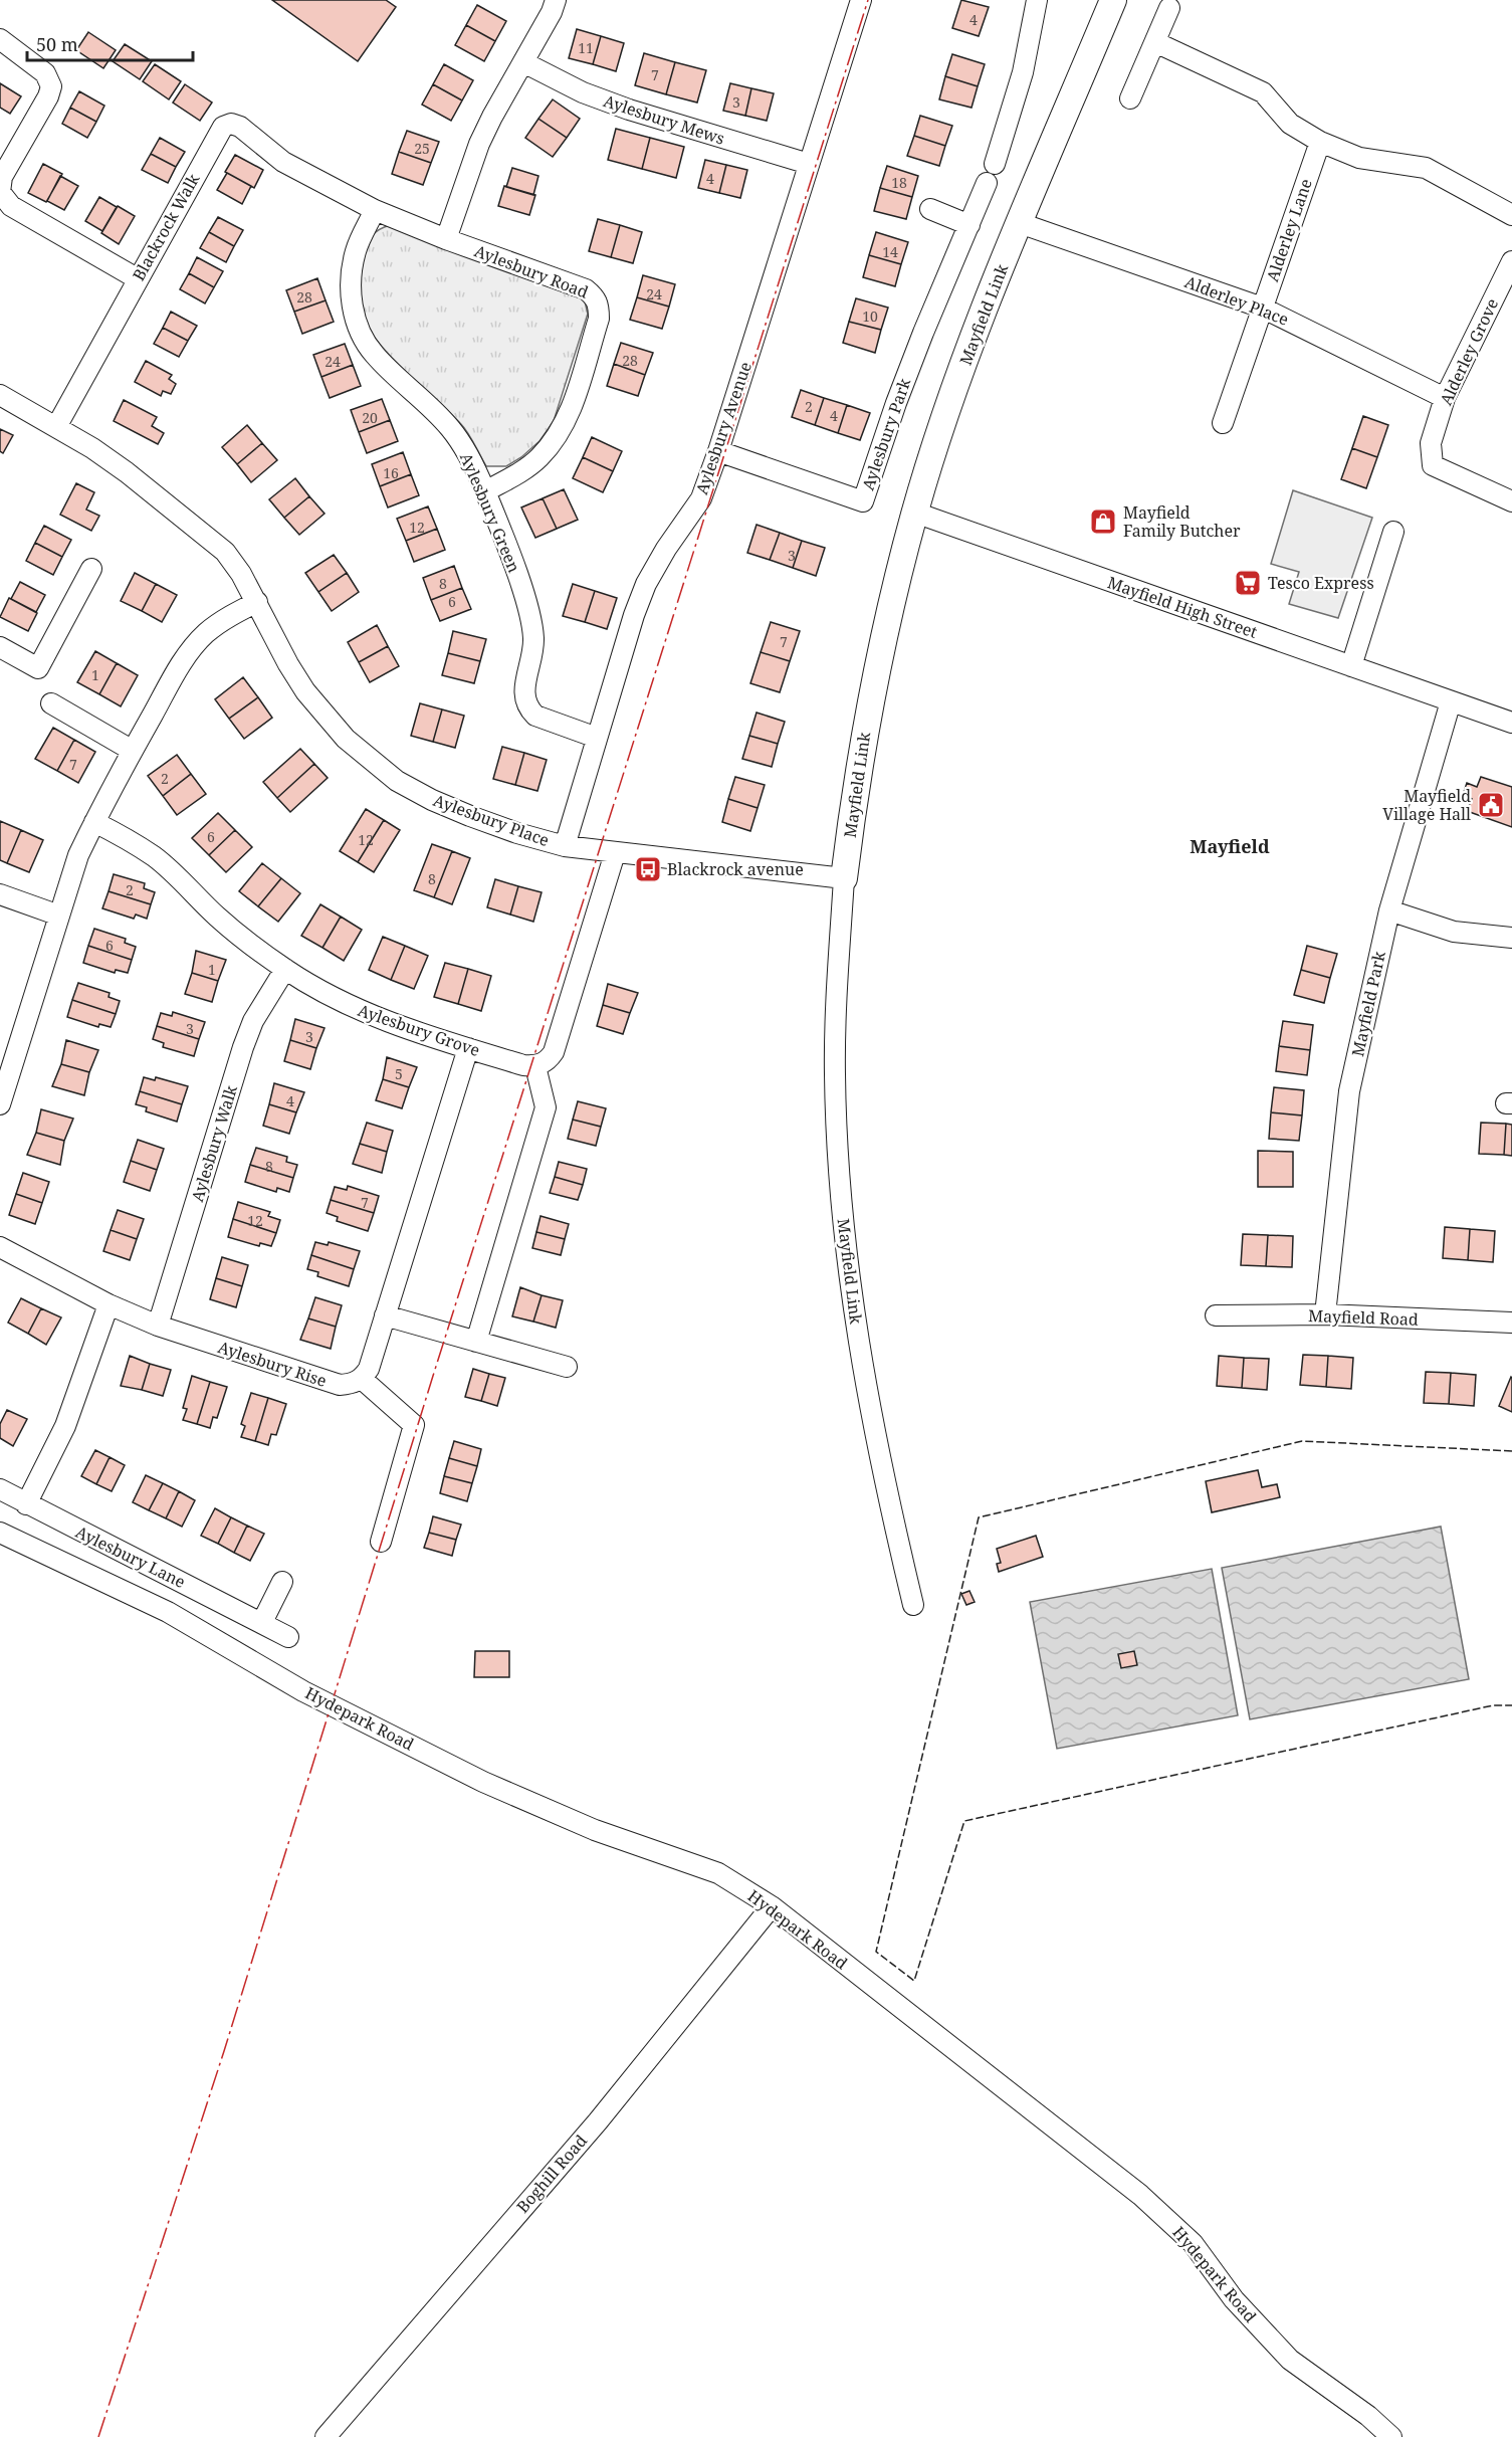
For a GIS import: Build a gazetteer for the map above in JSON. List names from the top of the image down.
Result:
{
  "streets": {
    "street": [
      "Aylesbury Mews",
      "Blackrock Walk",
      "Alderley Lane",
      "Aylesbury Road",
      "Alderley Place",
      "Mayfield Link",
      "Alderley Grove",
      "Aylesbury Avenue",
      "Aylesbury Park",
      "Aylesbury Green",
      "Mayfield High Street",
      "Aylesbury Place",
      "Mayfield Park",
      "Aylesbury Grove",
      "Aylesbury Walk",
      "Mayfield Road",
      "Aylesbury Rise",
      "Aylesbury Lane",
      "Hydepark Road",
      "Boghill Road"
    ]
  },
  "crossings": [
    ["Aylesbury Mews", "Aylesbury Avenue"],
    ["Blackrock Walk", "Aylesbury Road"],
    ["Blackrock Walk", "Aylesbury Place"],
    ["Alderley Lane", "Alderley Place"],
    ["Aylesbury Road", "Aylesbury Green"],
    ["Alderley Place", "Mayfield Link"],
    ["Alderley Place", "Alderley Grove"],
    ["Mayfield Link", "Mayfield High Street"],
    ["Mayfield Link", "Aylesbury Place"],
    ["Aylesbury Avenue", "Aylesbury Park"],
    ["Aylesbury Avenue", "Aylesbury Green"],
    ["Aylesbury Avenue", "Aylesbury Place"],
    ["Mayfield High Street", "Mayfield Park"],
    ["Mayfield Park", "Mayfield Road"],
    ["Aylesbury Grove", "Aylesbury Walk"],
    ["Aylesbury Walk", "Aylesbury Rise"],
    ["Hydepark Road", "Boghill Road"]
  ],
  "districts": ["Mayfield"],
  "places": {
    "shop": ["Mayfield Family Butcher"],
    "supermarket": ["Tesco Express"],
    "public building": ["Mayfield Village Hall"],
    "bus stop": ["Blackrock avenue"]
  },
  "house_numbers": [
    "4",
    "11",
    "7",
    "3",
    "25",
    "4",
    "18",
    "14",
    "24",
    "28",
    "10",
    "28",
    "24",
    "2",
    "4",
    "20",
    "16",
    "12",
    "3",
    "8",
    "6",
    "7",
    "1",
    "7",
    "2",
    "6",
    "12",
    "8",
    "2",
    "6",
    "1",
    "3",
    "3",
    "5",
    "4",
    "8",
    "7",
    "12"
  ],
  "scale_bar": "50 m"
}
